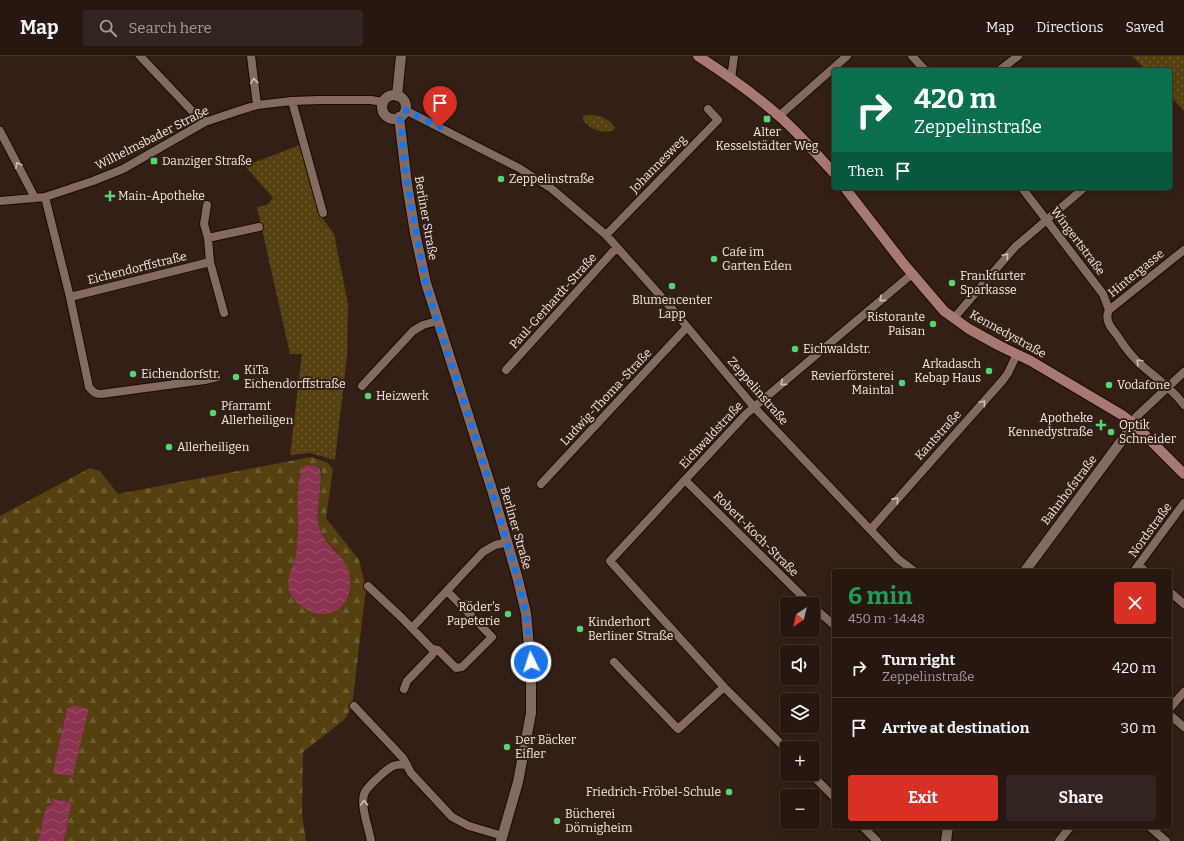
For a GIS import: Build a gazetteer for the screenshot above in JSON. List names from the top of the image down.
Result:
{
  "streets": {
    "main road": ["Kennedystraße"],
    "street": [
      "Wilhelmsbader Straße",
      "Johannesweg",
      "Berliner Straße",
      "Wingertstraße",
      "Eichendorffstraße",
      "Hintergasse",
      "Paul-Gerhardt-Straße",
      "Zeppelinstraße",
      "Ludwig-Thoma-Straße",
      "Eichwaldstraße",
      "Kantstraße",
      "Bahnhofstraße",
      "Nordstraße",
      "Robert-Koch-Straße"
    ]
  },
  "crossings": [
    ["Wilhelmsbader Straße", "Berliner Straße"],
    ["Wilhelmsbader Straße", "Zeppelinstraße"],
    ["Johannesweg", "Zeppelinstraße"],
    ["Berliner Straße", "Zeppelinstraße"],
    ["Wingertstraße", "Hintergasse"],
    ["Paul-Gerhardt-Straße", "Zeppelinstraße"],
    ["Kennedystraße", "Eichwaldstraße"],
    ["Kennedystraße", "Kantstraße"],
    ["Kennedystraße", "Bahnhofstraße"],
    ["Zeppelinstraße", "Ludwig-Thoma-Straße"],
    ["Zeppelinstraße", "Eichwaldstraße"],
    ["Zeppelinstraße", "Kantstraße"],
    ["Eichwaldstraße", "Robert-Koch-Straße"]
  ],
  "one_way": ["Hintergasse", "Eichwaldstraße", "Kantstraße"],
  "places": {
    "transit": ["Alter Kesselstädter Weg", "Danziger Straße"],
    "other": [
      "Zeppelinstraße",
      "Cafe im Garten Eden",
      "Frankfurter Sparkasse",
      "Blumencenter Lapp",
      "Ristorante Paisan",
      "Eichwaldstr.",
      "Arkadasch Kebap Haus",
      "Eichendorfstr.",
      "KiTa Eichendorffstraße",
      "Revierförsterei Maintal",
      "Vodafone",
      "Heizwerk",
      "Pfarramt Allerheiligen",
      "Optik Schneider",
      "Allerheiligen",
      "Röder's Papeterie",
      "Kinderhort Berliner Straße",
      "Der Bäcker Eifler",
      "Friedrich-Fröbel-Schule",
      "Bücherei Dörnigheim"
    ],
    "health": ["Main-Apotheke", "Apotheke Kennedystraße"]
  },
  "north": "bottom left",
  "page": {
    "header": "Map",
    "search": "Search here",
    "nav": ["Map", "Directions", "Saved"],
    "turn": ["420 m", "Zeppelinstraße"],
    "then": "Then",
    "heading": ["6 min", "450 m · 14:48"],
    "map_buttons": ["+", "−"],
    "list": [
      {
        "name": "Turn right",
        "note": "Zeppelinstraße",
        "value": "420 m"
      },
      {
        "name": "Arrive at destination",
        "value": "30 m"
      }
    ],
    "buttons": ["Exit", "Share"]
  }
}
